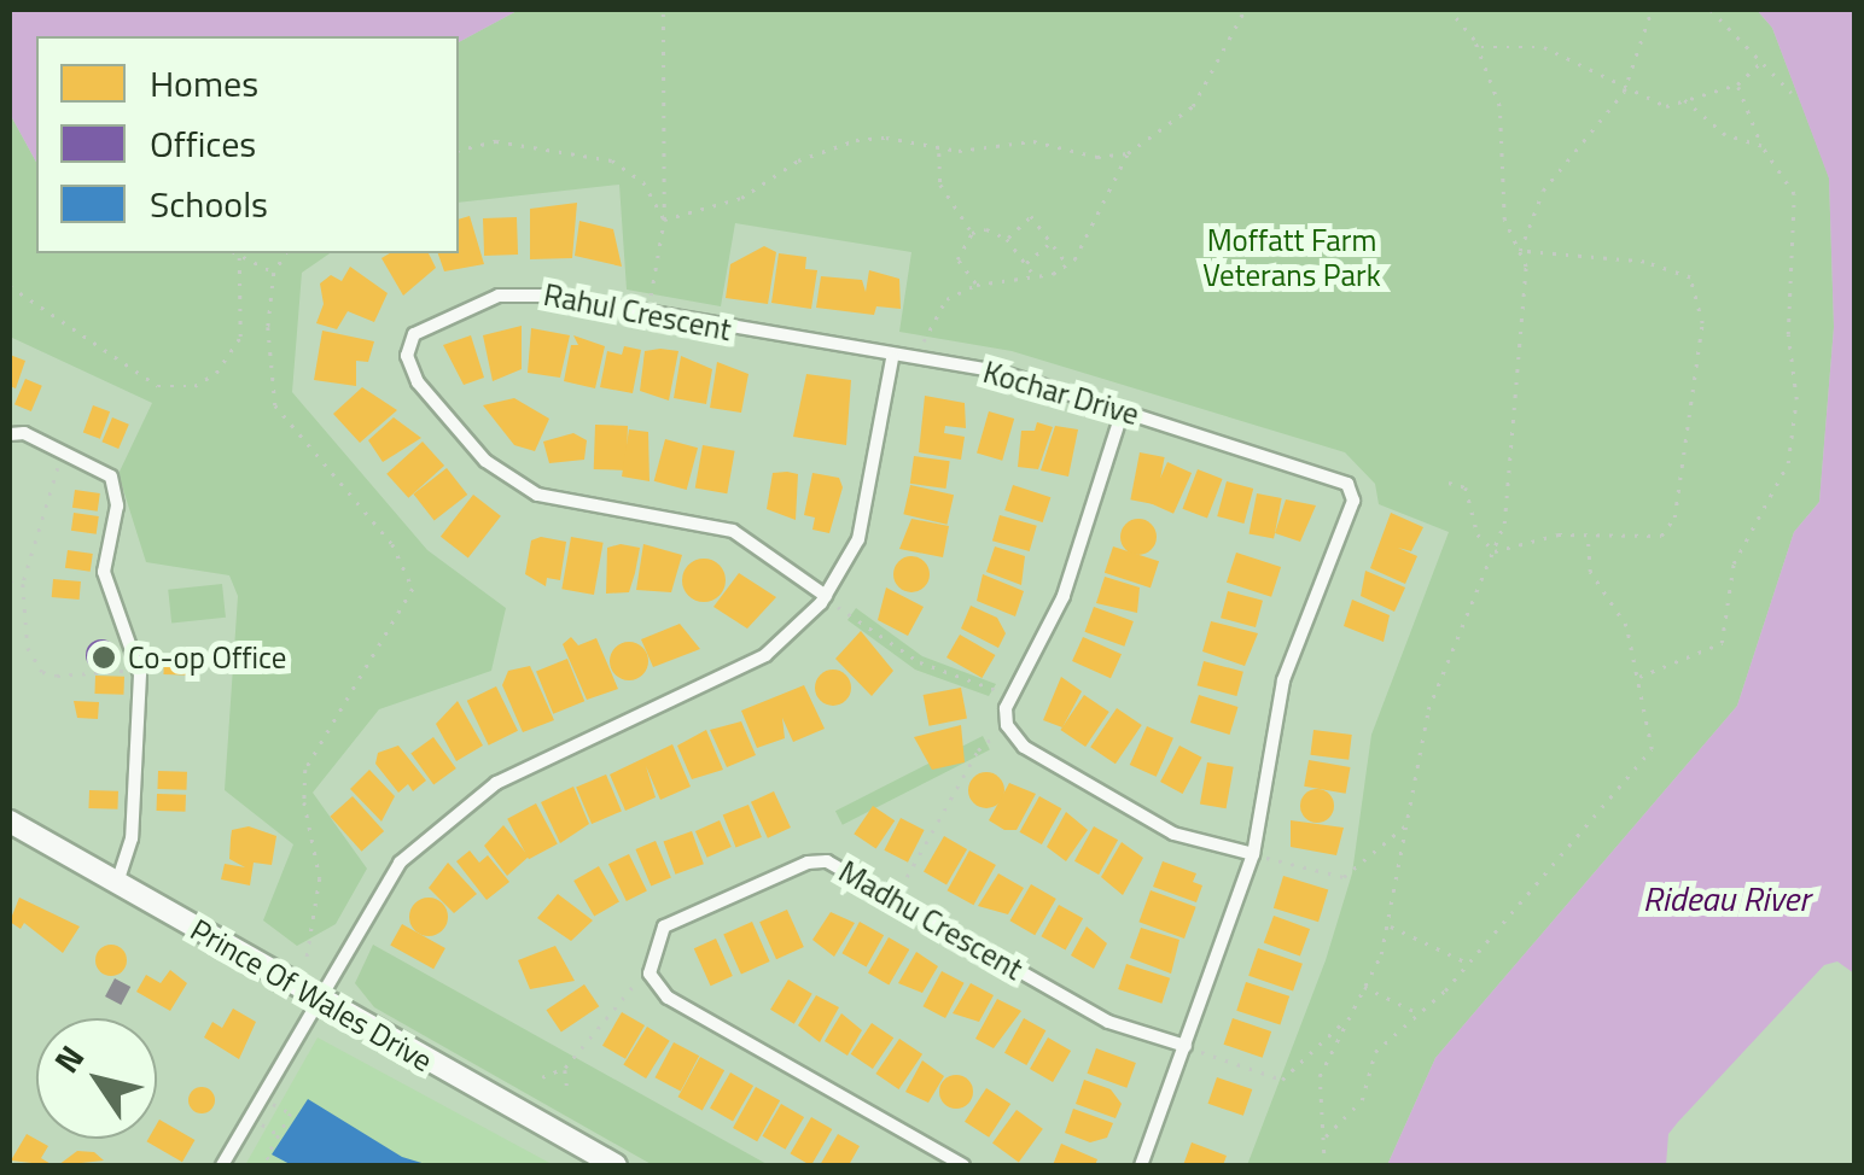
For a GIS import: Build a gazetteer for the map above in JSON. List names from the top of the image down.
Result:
{
  "streets": {
    "main road": ["Prince Of Wales Drive"],
    "street": ["Rahul Crescent", "Kochar Drive", "Madhu Crescent"]
  },
  "crossings": [
    ["Rahul Crescent", "Kochar Drive"],
    ["Kochar Drive", "Madhu Crescent"]
  ],
  "water": ["Rideau River"],
  "parks": ["Moffatt Farm Veterans Park"],
  "places": ["Co-op Office"],
  "legend": ["Homes", "Offices", "Schools"],
  "north": "top left"
}
